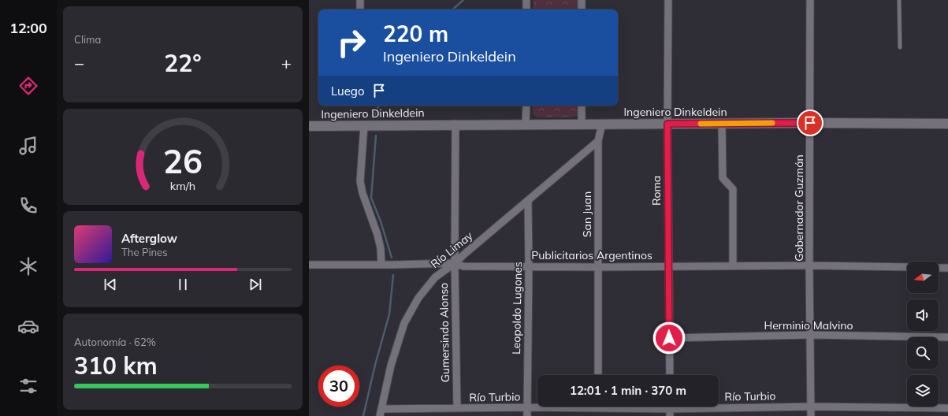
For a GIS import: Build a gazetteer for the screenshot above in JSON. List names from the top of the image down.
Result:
{
  "streets": {
    "main road": ["Ingeniero Dinkeldein"],
    "street": [
      "Roma",
      "Gobernador Guzmán",
      "San Juan",
      "Río Limay",
      "Publicitarios Argentinos",
      "Leopoldo Lugones",
      "Herminio Malvino",
      "Gumersindo Alonso",
      "Río Turbio"
    ]
  },
  "crossings": [
    ["Ingeniero Dinkeldein", "Roma"],
    ["Ingeniero Dinkeldein", "Gobernador Guzmán"],
    ["Ingeniero Dinkeldein", "San Juan"],
    ["Ingeniero Dinkeldein", "Gumersindo Alonso"],
    ["Roma", "Publicitarios Argentinos"],
    ["Roma", "Herminio Malvino"],
    ["Gobernador Guzmán", "Publicitarios Argentinos"],
    ["Gobernador Guzmán", "Herminio Malvino"],
    ["Gobernador Guzmán", "Río Turbio"],
    ["San Juan", "Río Limay"],
    ["San Juan", "Publicitarios Argentinos"],
    ["Río Limay", "Publicitarios Argentinos"],
    ["Río Limay", "Leopoldo Lugones"],
    ["Río Limay", "Gumersindo Alonso"],
    ["Río Limay", "Río Turbio"],
    ["Publicitarios Argentinos", "Leopoldo Lugones"],
    ["Publicitarios Argentinos", "Gumersindo Alonso"],
    ["Leopoldo Lugones", "Río Turbio"],
    ["Gumersindo Alonso", "Río Turbio"]
  ],
  "north": "left",
  "page": {
    "tabs": "12:00",
    "tile": [
      "Clima",
      ["Autonomía · 62%", "310 km"]
    ],
    "turn": ["220 m", "Ingeniero Dinkeldein"],
    "heat": ["−", "22°", "+"],
    "then": "Luego",
    "song": ["Afterglow", "The Pines"],
    "limit": "30",
    "trip": "12:01 · 1 min · 370 m",
    "gauge": ["26", "km/h"]
  }
}
